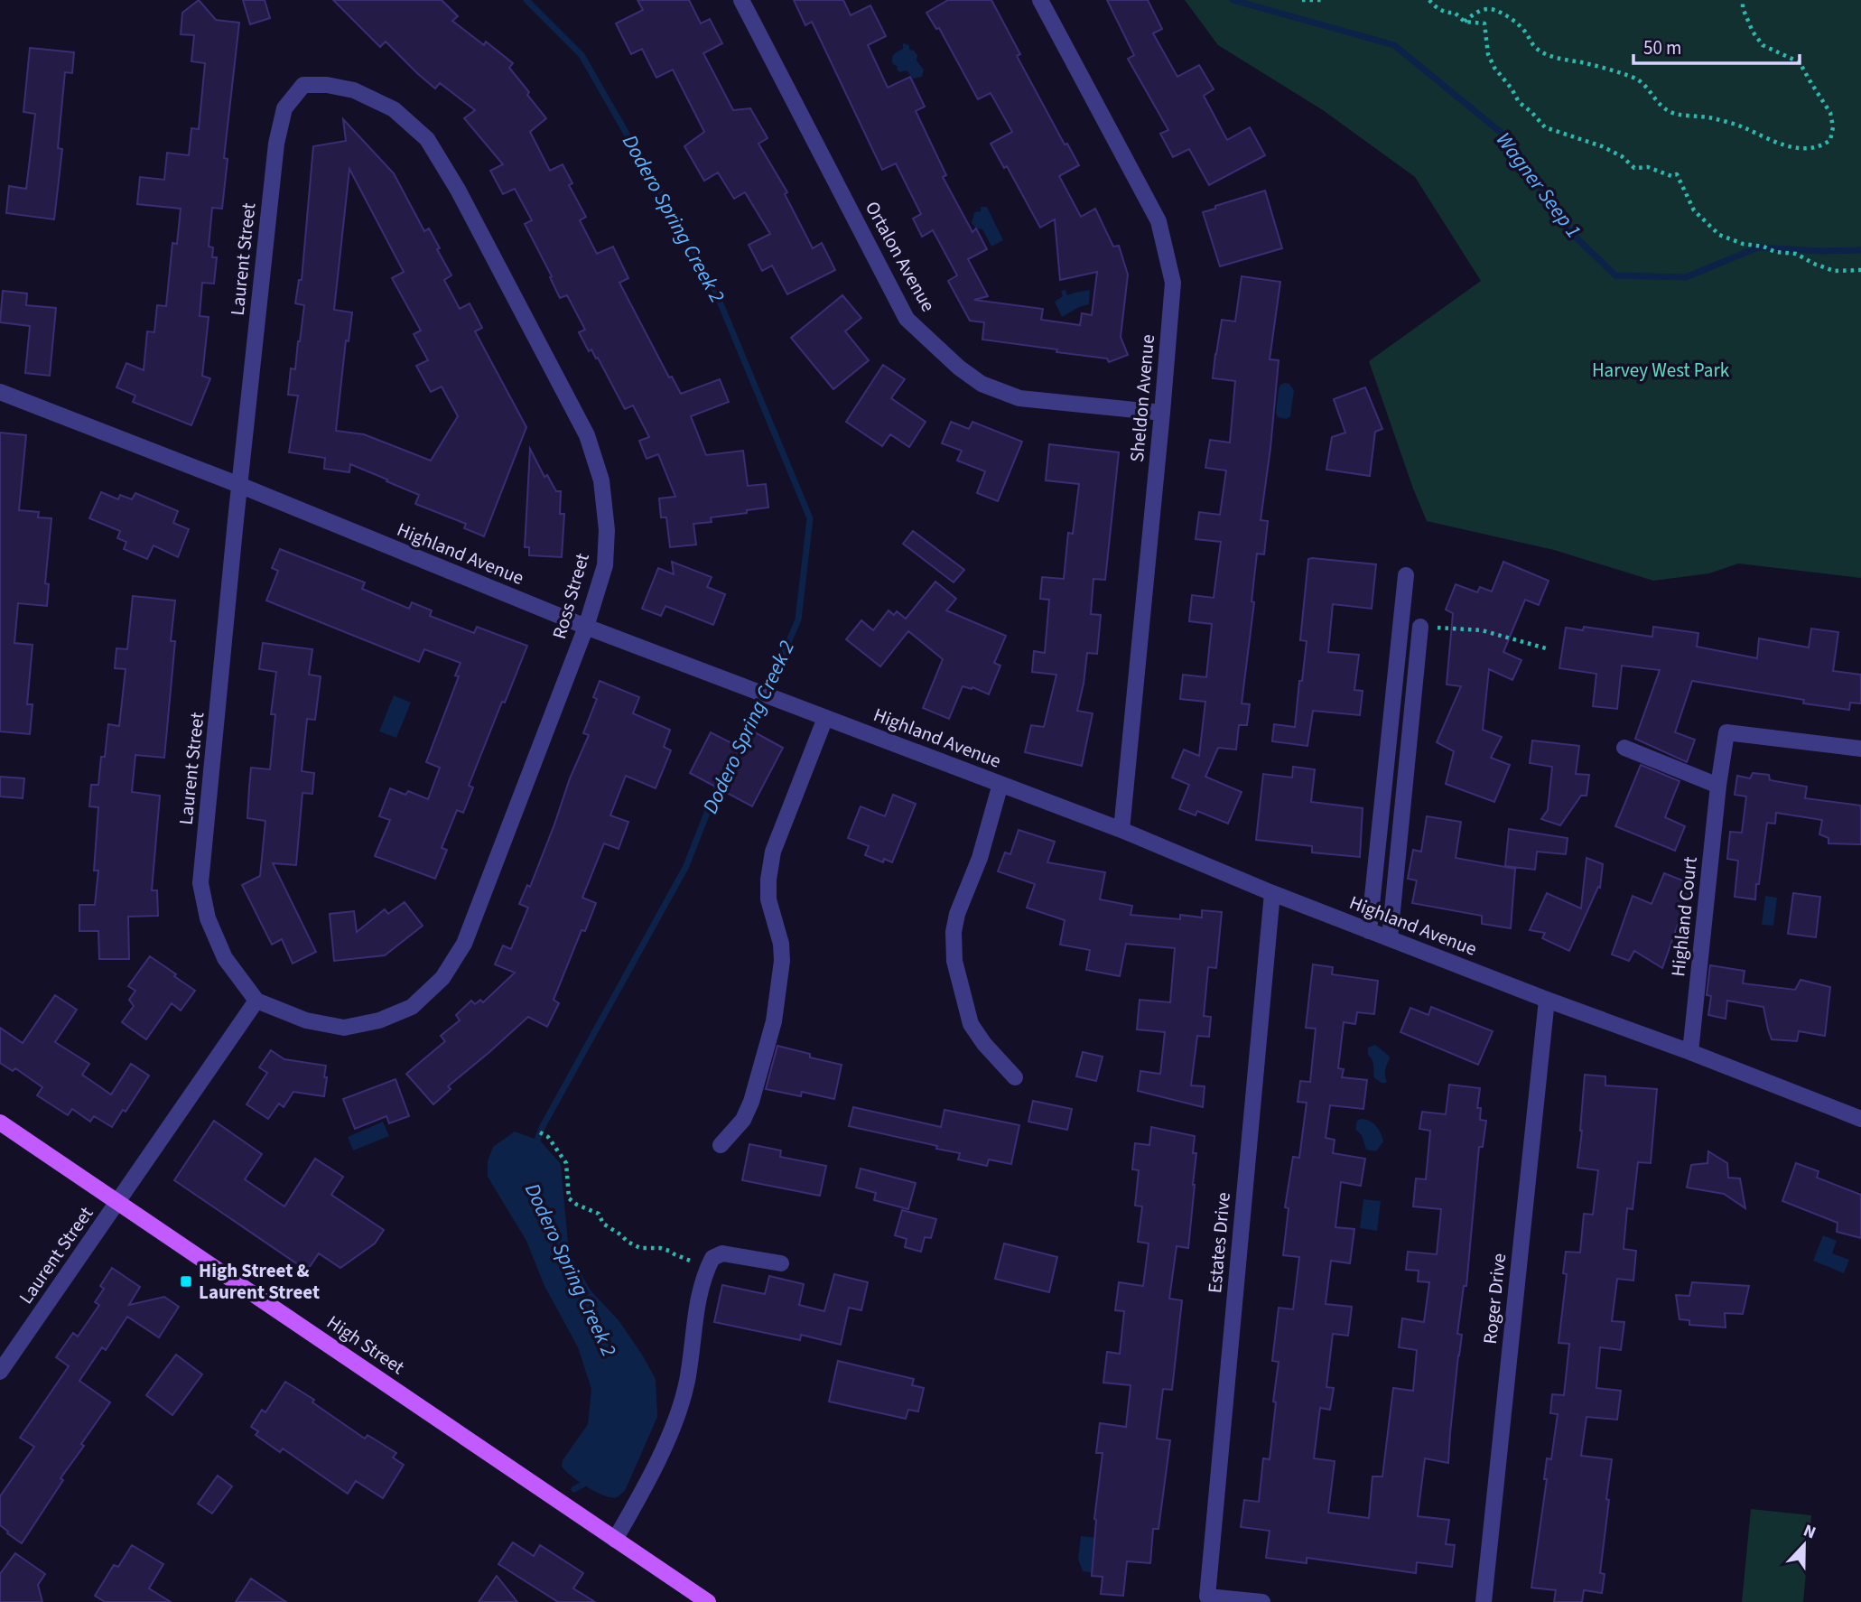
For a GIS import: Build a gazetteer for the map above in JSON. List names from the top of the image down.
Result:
{
  "streets": {
    "main road": ["High Street"],
    "street": [
      "Ortalon Avenue",
      "Laurent Street",
      "Sheldon Avenue",
      "Highland Avenue",
      "Ross Street",
      "Highland Court",
      "Estates Drive",
      "Roger Drive"
    ]
  },
  "crossings": [
    ["Ortalon Avenue", "Sheldon Avenue"],
    ["Laurent Street", "Highland Avenue"],
    ["Laurent Street", "Ross Street"],
    ["Laurent Street", "High Street"],
    ["Sheldon Avenue", "Highland Avenue"],
    ["Highland Avenue", "Ross Street"],
    ["Highland Avenue", "Highland Court"],
    ["Highland Avenue", "Estates Drive"],
    ["Highland Avenue", "Roger Drive"]
  ],
  "water": ["Wagner Seep 1", "Dodero Spring Creek 2"],
  "parks": ["Harvey West Park"],
  "places": {
    "transit": ["High Street & Laurent Street"]
  },
  "scale_bar": "50 m",
  "north": "top"
}
